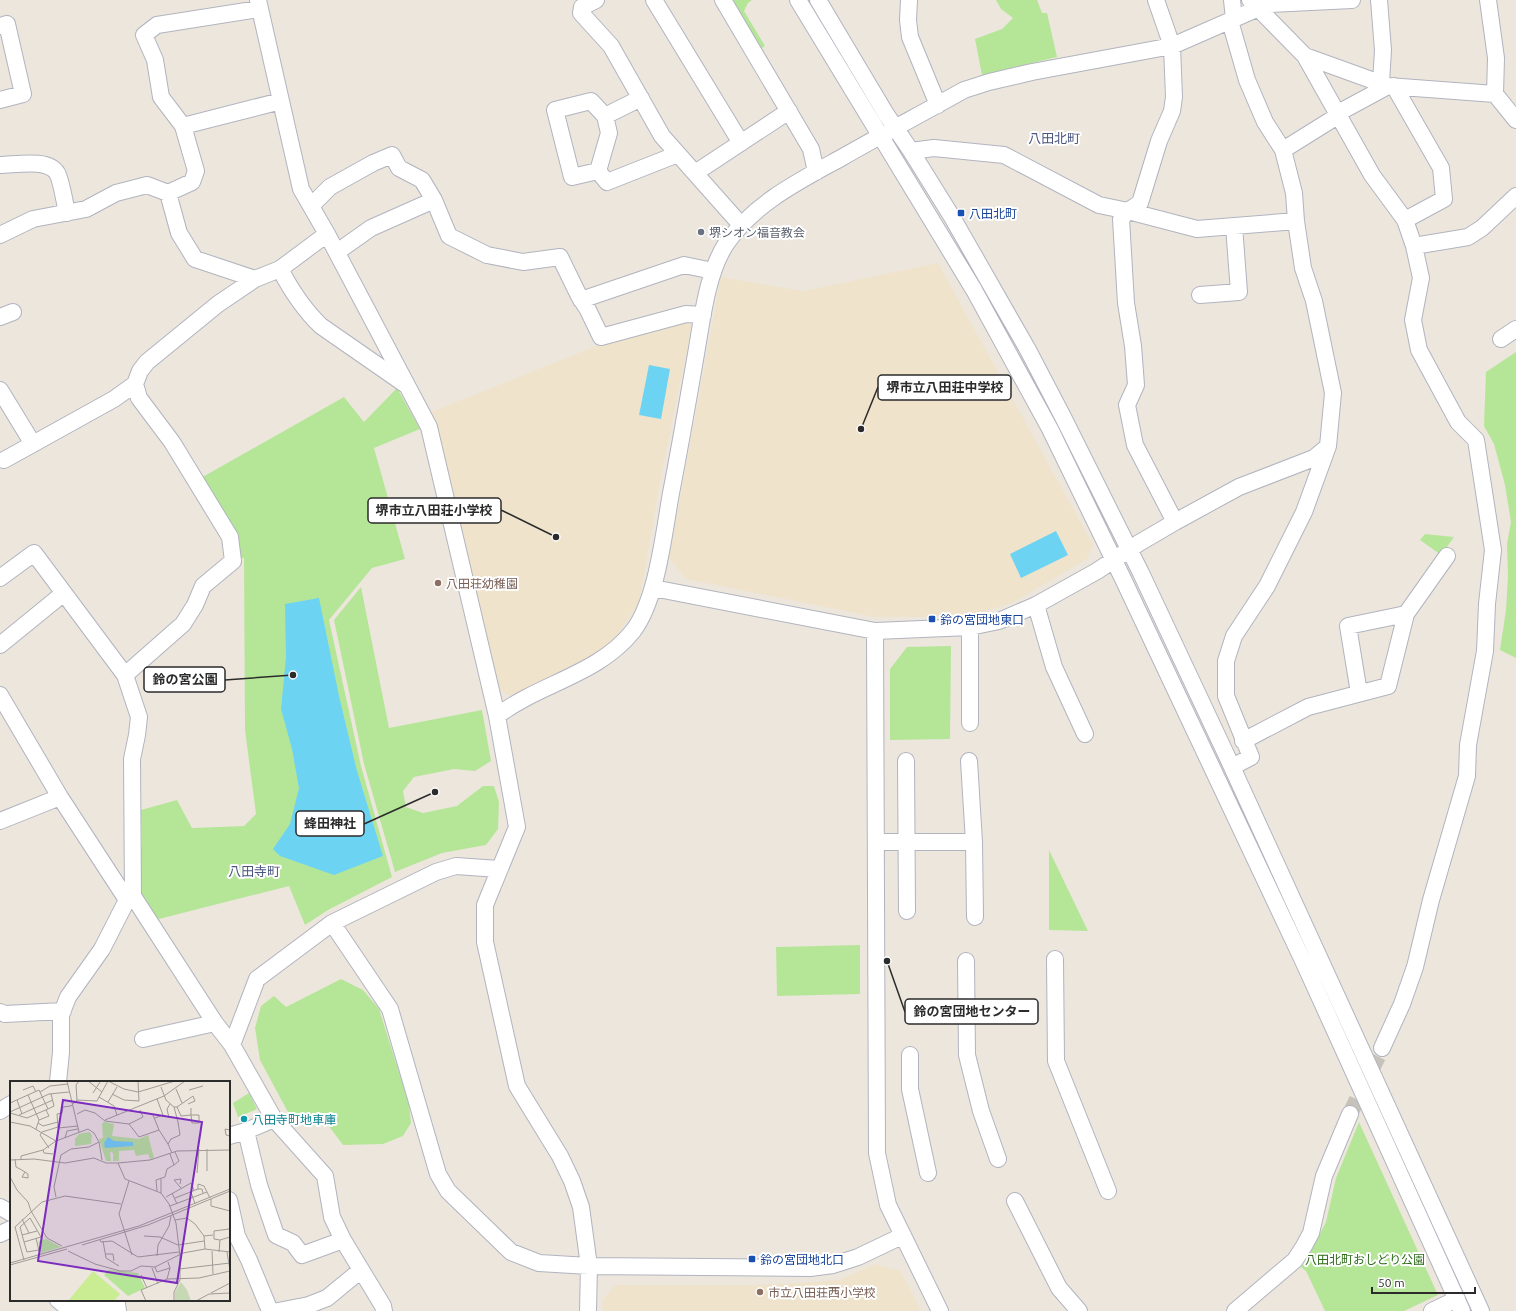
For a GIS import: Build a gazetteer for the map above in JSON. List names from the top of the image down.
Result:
{
  "districts": ["八田北町", "八田寺町"],
  "parks": ["八田北町おしどり公園"],
  "places": {
    "transit": ["八田北町", "鈴の宮団地東口", "鈴の宮団地北口"],
    "other": [
      "堺シオン福音教会",
      "堺市立八田荘中学校",
      "堺市立八田荘小学校",
      "八田荘幼稚園",
      "鈴の宮公園",
      "蜂田神社",
      "鈴の宮団地センター",
      "八田寺町地車庫",
      "市立八田荘西小学校"
    ]
  },
  "scale_bar": "50 m"
}
